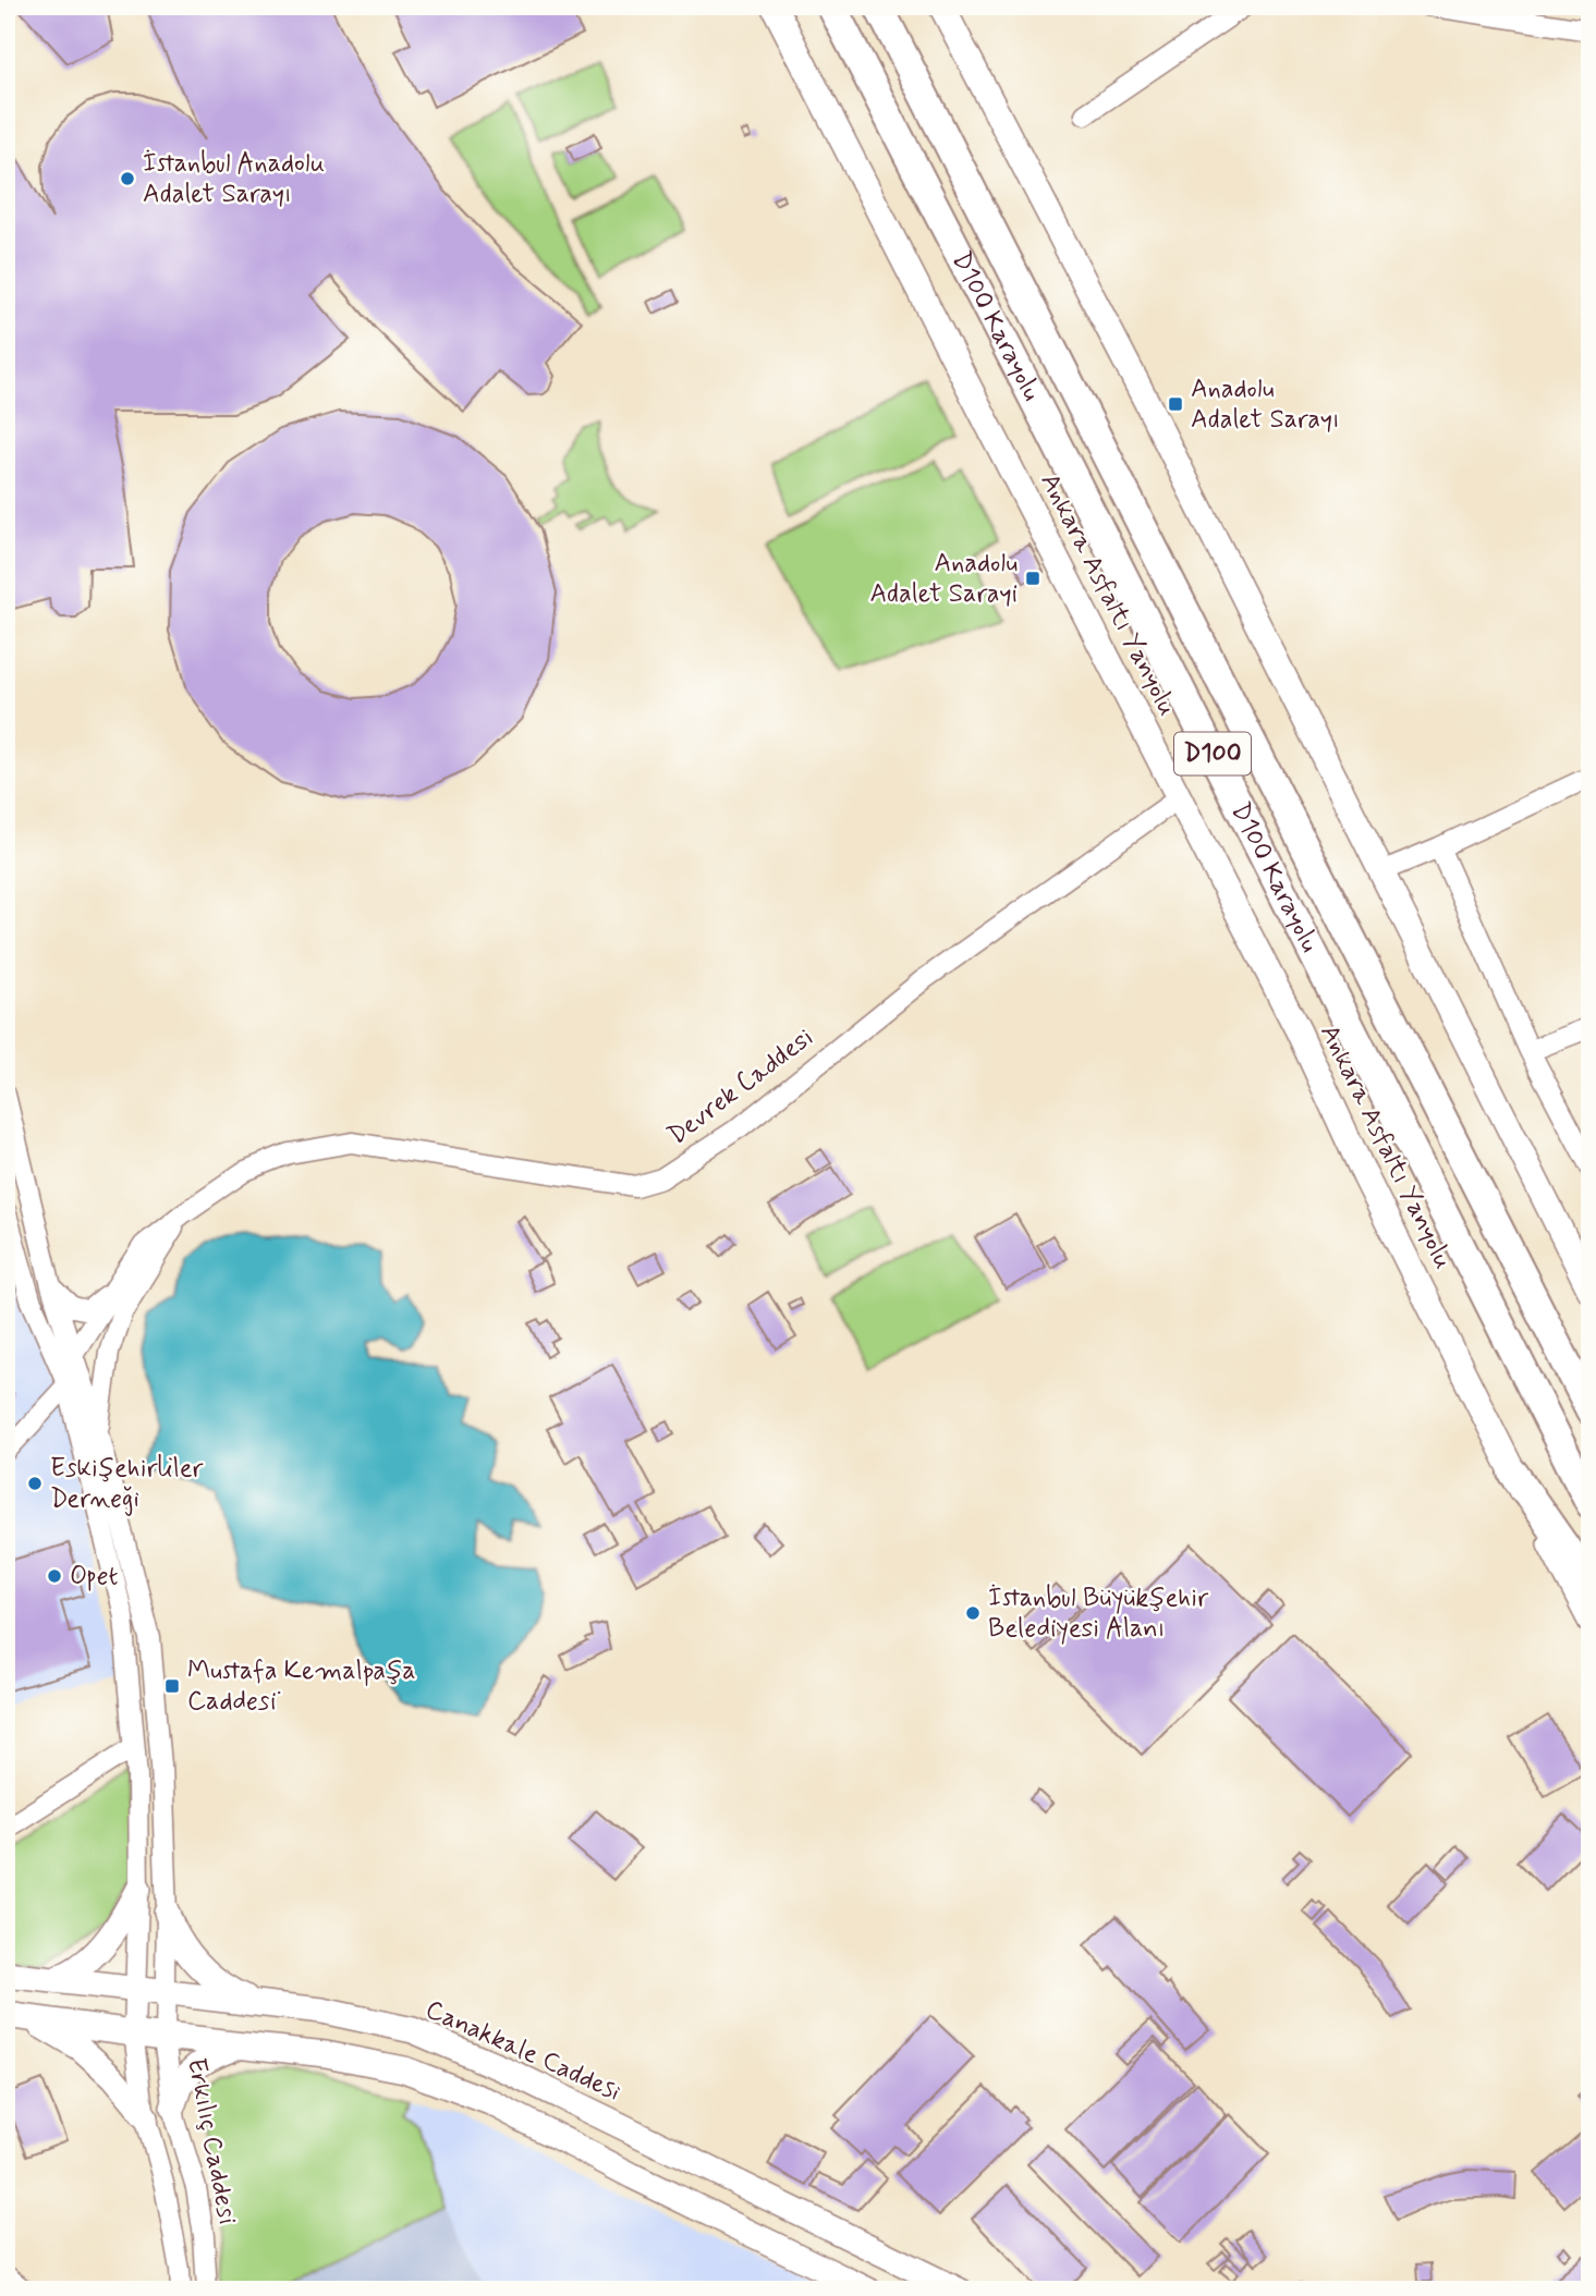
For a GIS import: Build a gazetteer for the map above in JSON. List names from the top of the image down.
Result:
{
  "streets": {
    "highway": ["D100 Karayolu", "D100"],
    "main road": ["Ankara Asfaltı Yanyolu", "Canakkale Caddesi"],
    "street": ["Devrek Caddesi", "Erkılıç Caddesi"]
  },
  "crossings": [
    ["Ankara Asfaltı Yanyolu", "Devrek Caddesi"],
    ["Devrek Caddesi", "Erkılıç Caddesi"],
    ["Canakkale Caddesi", "Erkılıç Caddesi"]
  ],
  "places": {
    "other": [
      "İstanbul Anadolu Adalet Sarayı",
      "Eskişehirliler Derneği",
      "Opet",
      "İstanbul Büyükşehir Belediyesi Alanı"
    ],
    "transit": ["Anadolu Adalet Sarayı", "Anadolu Adalet Sarayi", "Mustafa Kemalpaşa Caddesi̇"]
  }
}
